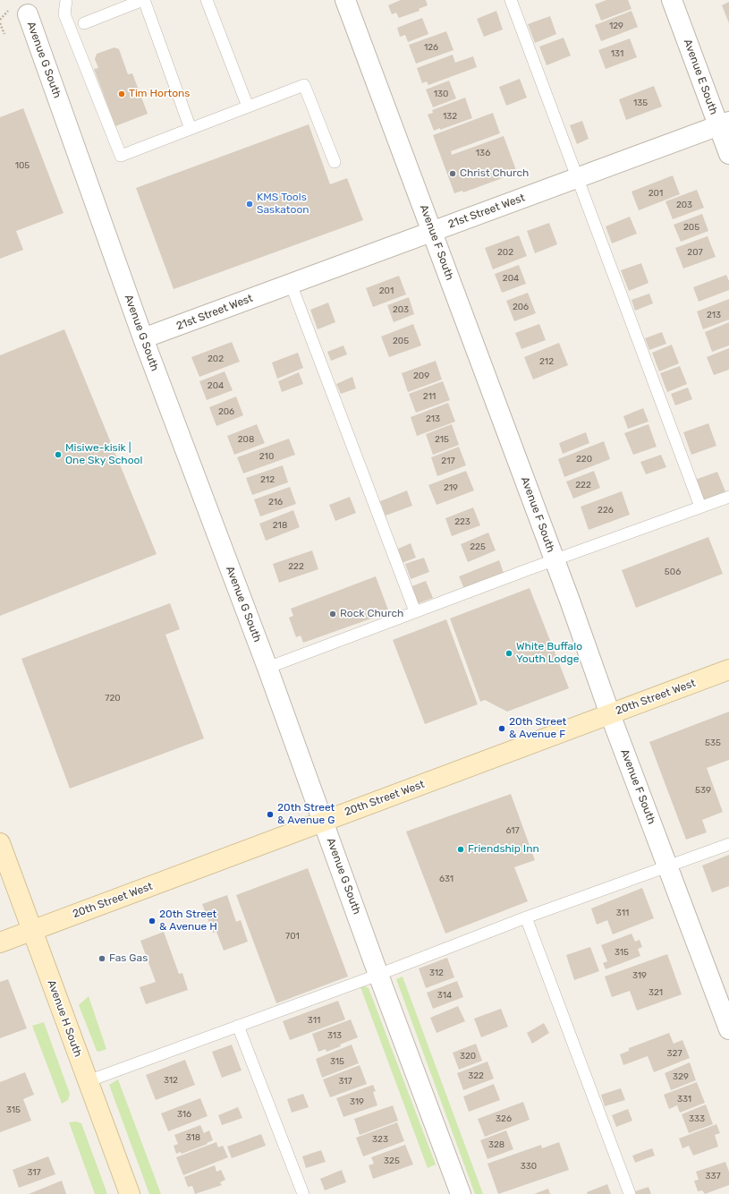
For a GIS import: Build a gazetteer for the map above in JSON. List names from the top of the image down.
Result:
{
  "streets": {
    "main road": ["20th Street West", "Avenue H South"],
    "street": [
      "Avenue G South",
      "Avenue E South",
      "21st Street West",
      "Avenue F South"
    ]
  },
  "crossings": [
    ["Avenue G South", "21st Street West"],
    ["Avenue G South", "20th Street West"],
    ["Avenue E South", "21st Street West"],
    ["21st Street West", "Avenue F South"],
    ["Avenue F South", "20th Street West"],
    ["20th Street West", "Avenue H South"]
  ],
  "places": [
    "Tim Hortons",
    "Christ Church",
    "KMS Tools Saskatoon",
    "Misiwe-kisik | One Sky School",
    "Rock Church",
    "White Buffalo Youth Lodge",
    "20th Street & Avenue F",
    "20th Street & Avenue G",
    "Friendship Inn",
    "20th Street & Avenue H",
    "Fas Gas"
  ],
  "house_numbers": [
    "129",
    "126",
    "131",
    "130",
    "135",
    "132",
    "136",
    "105",
    "201",
    "203",
    "205",
    "202",
    "207",
    "204",
    "201",
    "206",
    "203",
    "213",
    "205",
    "202",
    "212",
    "209",
    "204",
    "211",
    "206",
    "213",
    "208",
    "215",
    "210",
    "220",
    "217",
    "212",
    "222",
    "219",
    "216",
    "226",
    "223",
    "218",
    "225",
    "222",
    "506",
    "720",
    "535",
    "539",
    "617",
    "631",
    "311",
    "701",
    "315",
    "312",
    "319",
    "321",
    "314",
    "311",
    "313",
    "327",
    "320",
    "315",
    "322",
    "329",
    "312",
    "317",
    "331",
    "319",
    "315",
    "316",
    "326",
    "333",
    "318",
    "323",
    "328",
    "325",
    "330",
    "317",
    "337"
  ]
}
